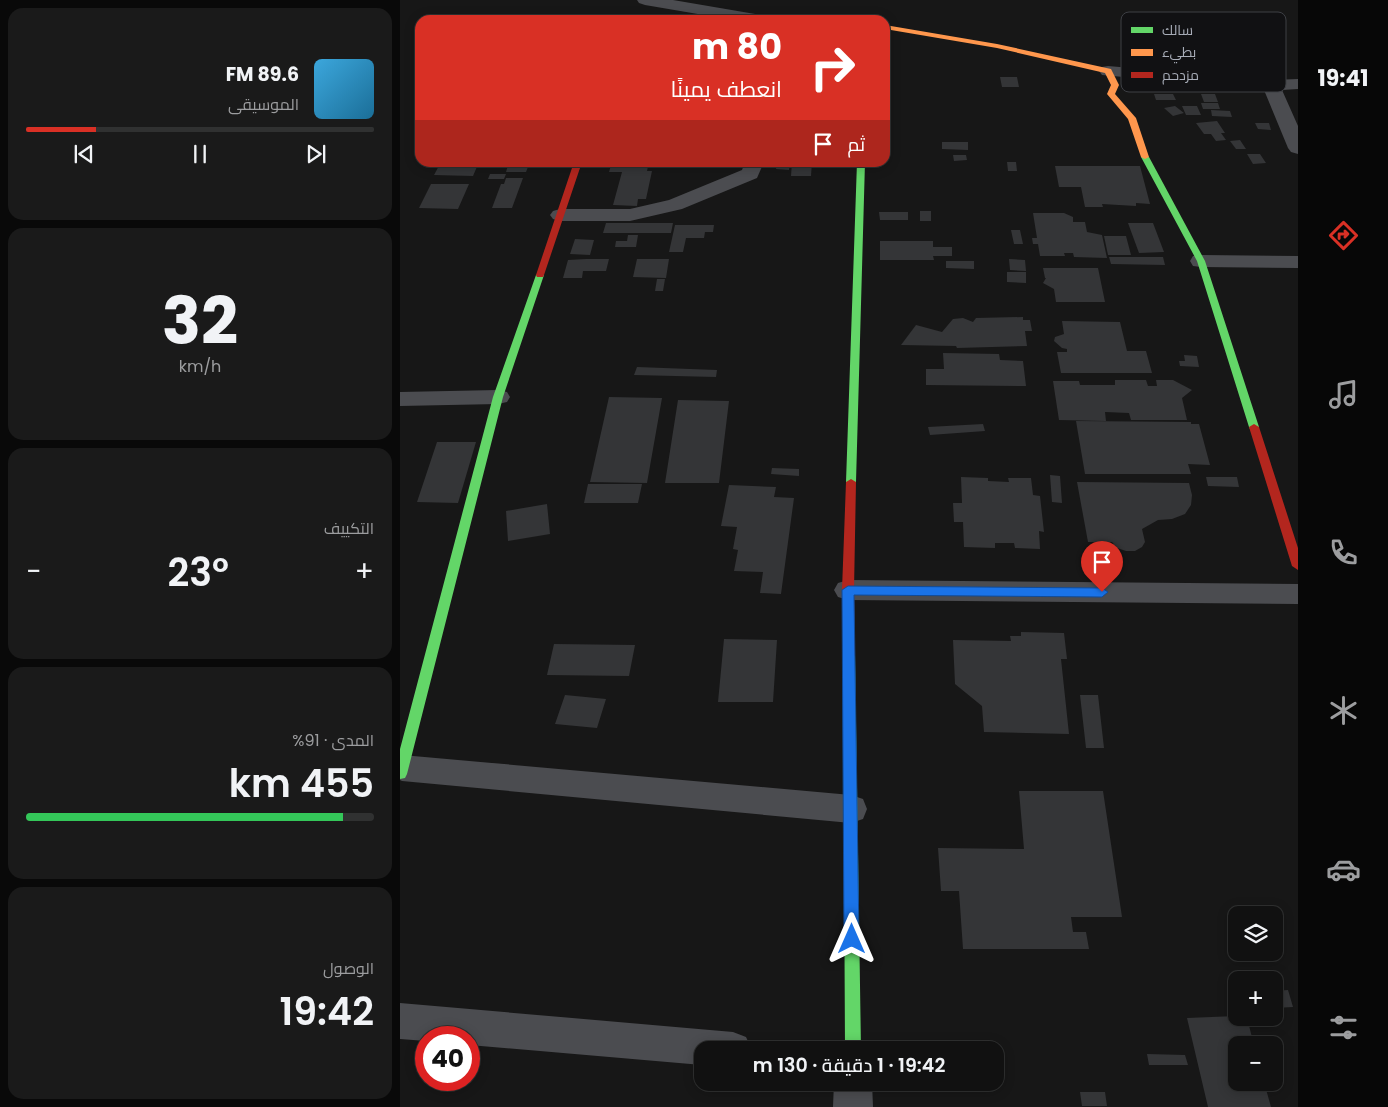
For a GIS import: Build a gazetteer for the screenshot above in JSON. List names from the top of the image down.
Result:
{
  "legend": ["سالك", "بطيء", "مزدحم"],
  "page": {
    "tabs": "19:41",
    "turn": ["80 m", "انعطف يمينًا"],
    "song": ["89.6 FM", "الموسيقى"],
    "then": "ثم",
    "tile": [
      ["32", "km/h"],
      "التكييف",
      ["المدى · 91%", "455 km"],
      ["الوصول", "19:42"]
    ],
    "heat": ["−", "23°", "+"],
    "map_buttons": ["+", "−"],
    "limit": "40",
    "trip": "19:42 · 1 دقيقة · 130 m"
  }
}
